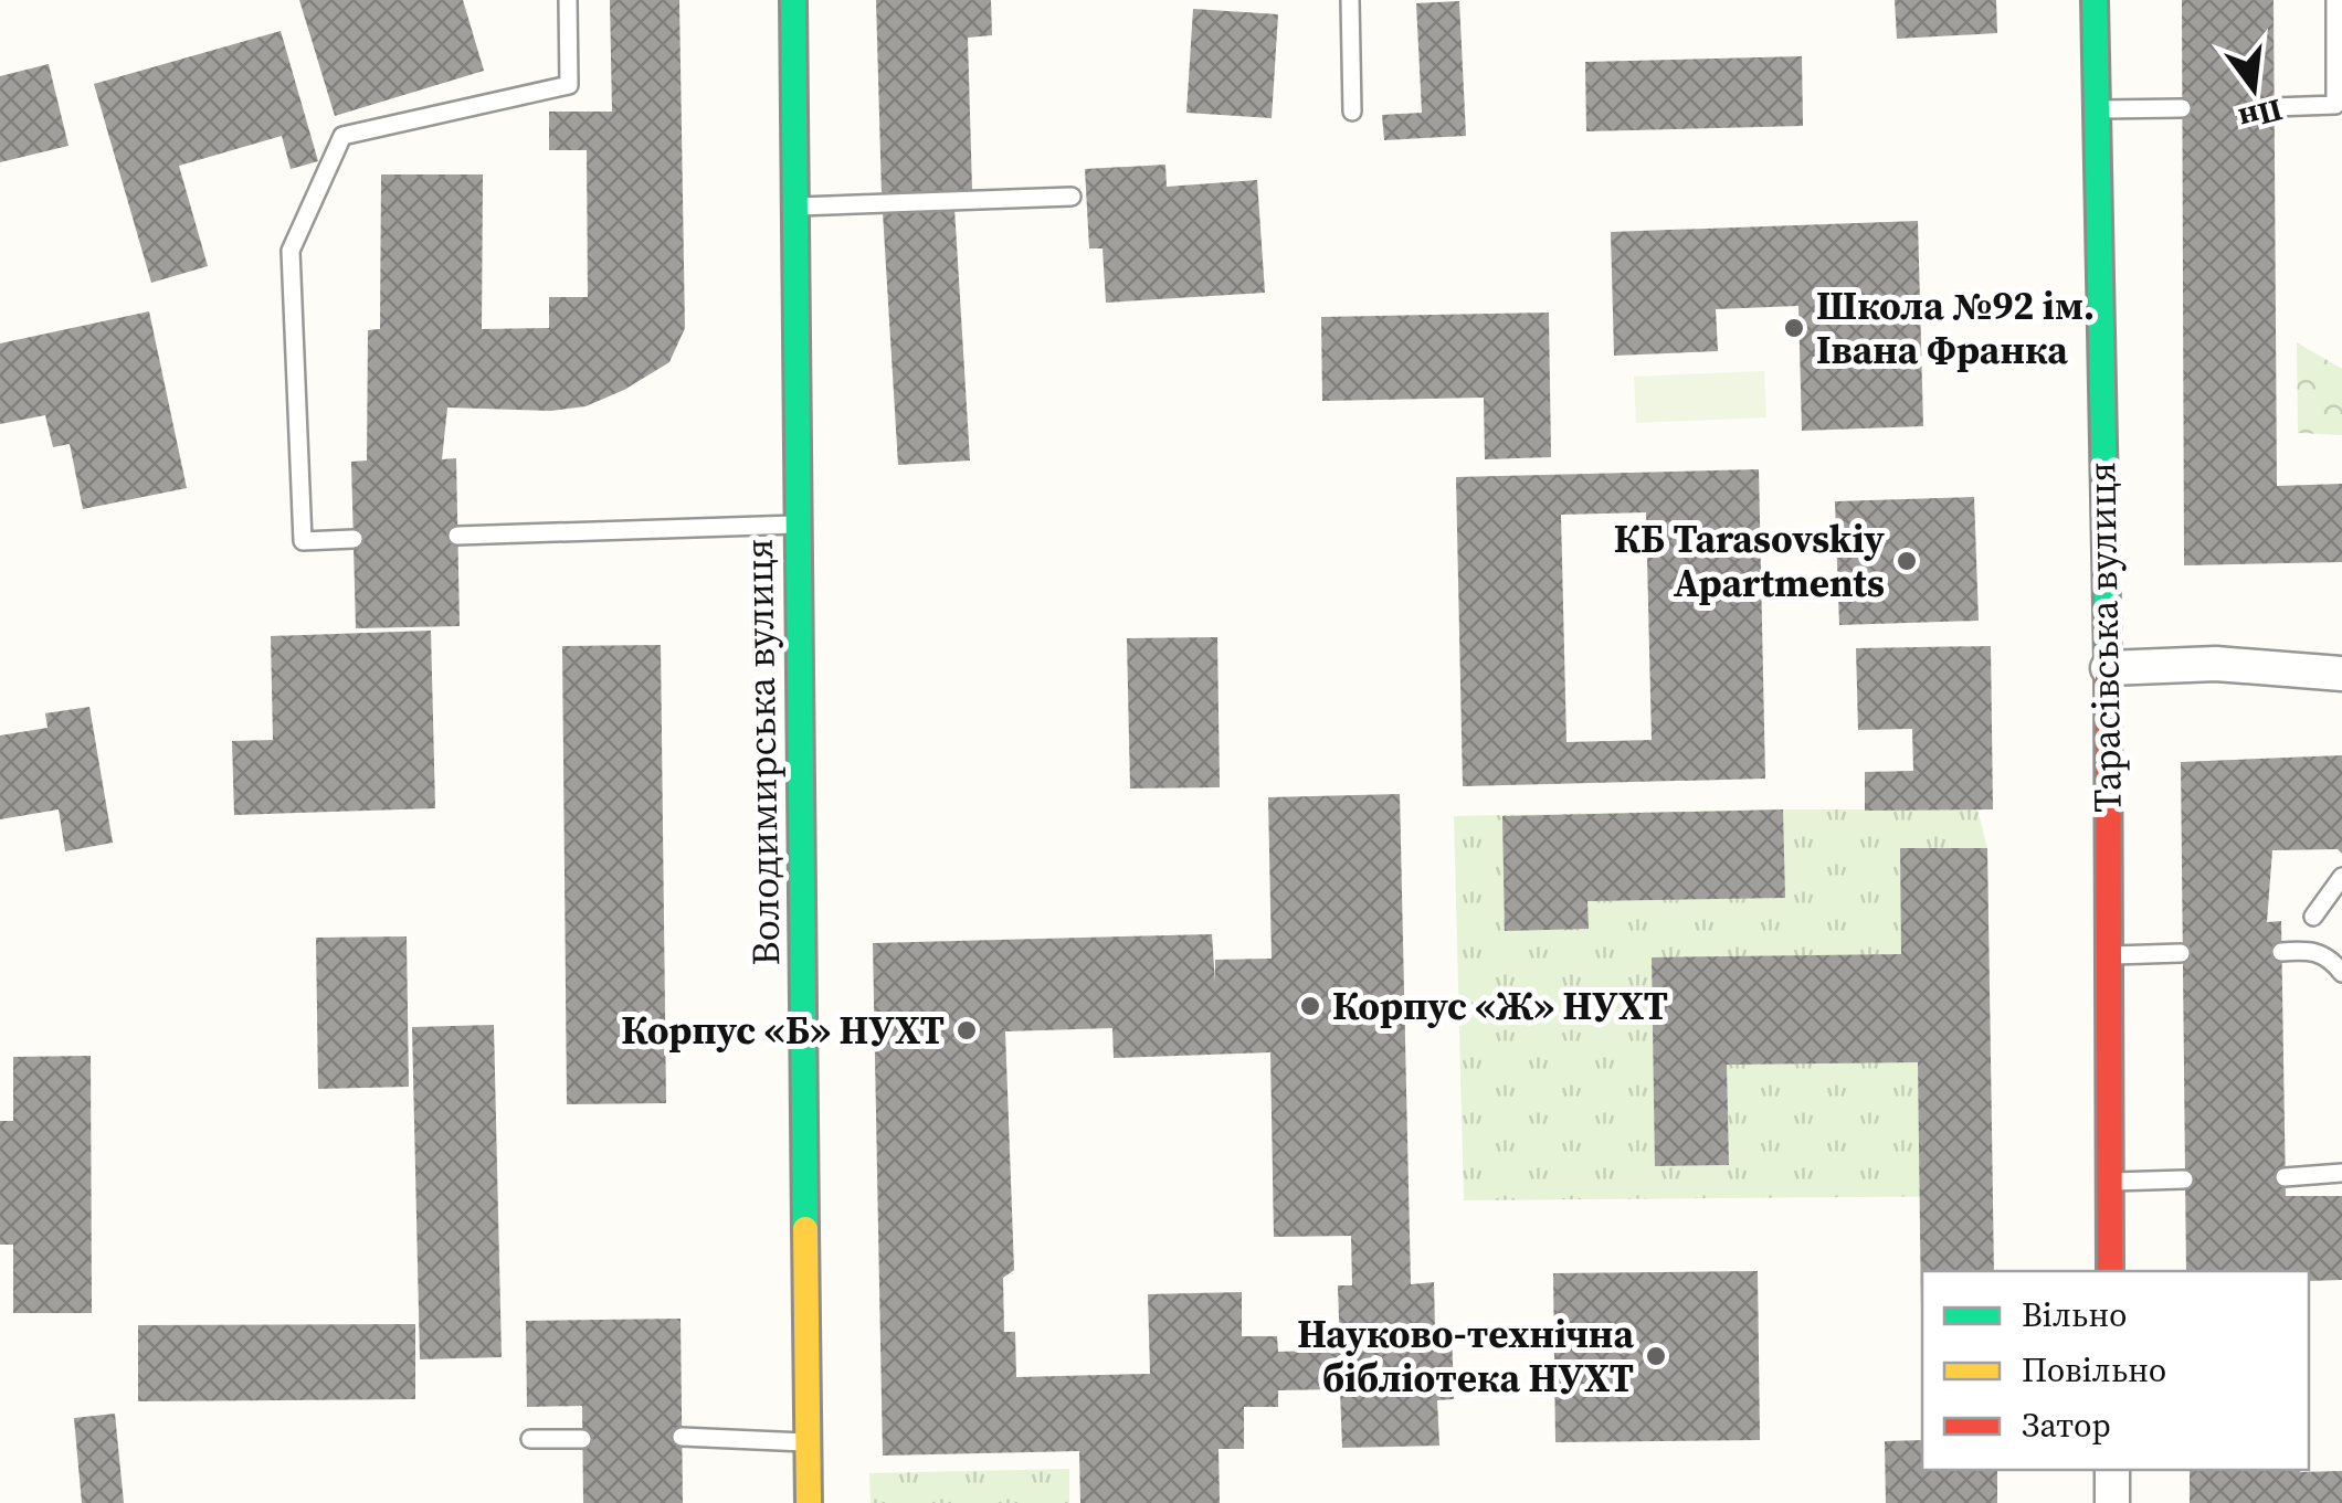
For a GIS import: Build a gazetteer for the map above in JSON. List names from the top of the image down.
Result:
{
  "streets": {
    "street": ["Тарасівська вулиця", "Володимирська вулиця"]
  },
  "places": [
    "Школа №92 ім. Івана Франка",
    "КБ Tarasovskiy Apartments",
    "Корпус «Ж» НУХТ",
    "Корпус «Б» НУХТ",
    "Науково-технічна бібліотека НУХТ"
  ],
  "legend": ["Вільно", "Повільно", "Затор"],
  "north": "bottom"
}
